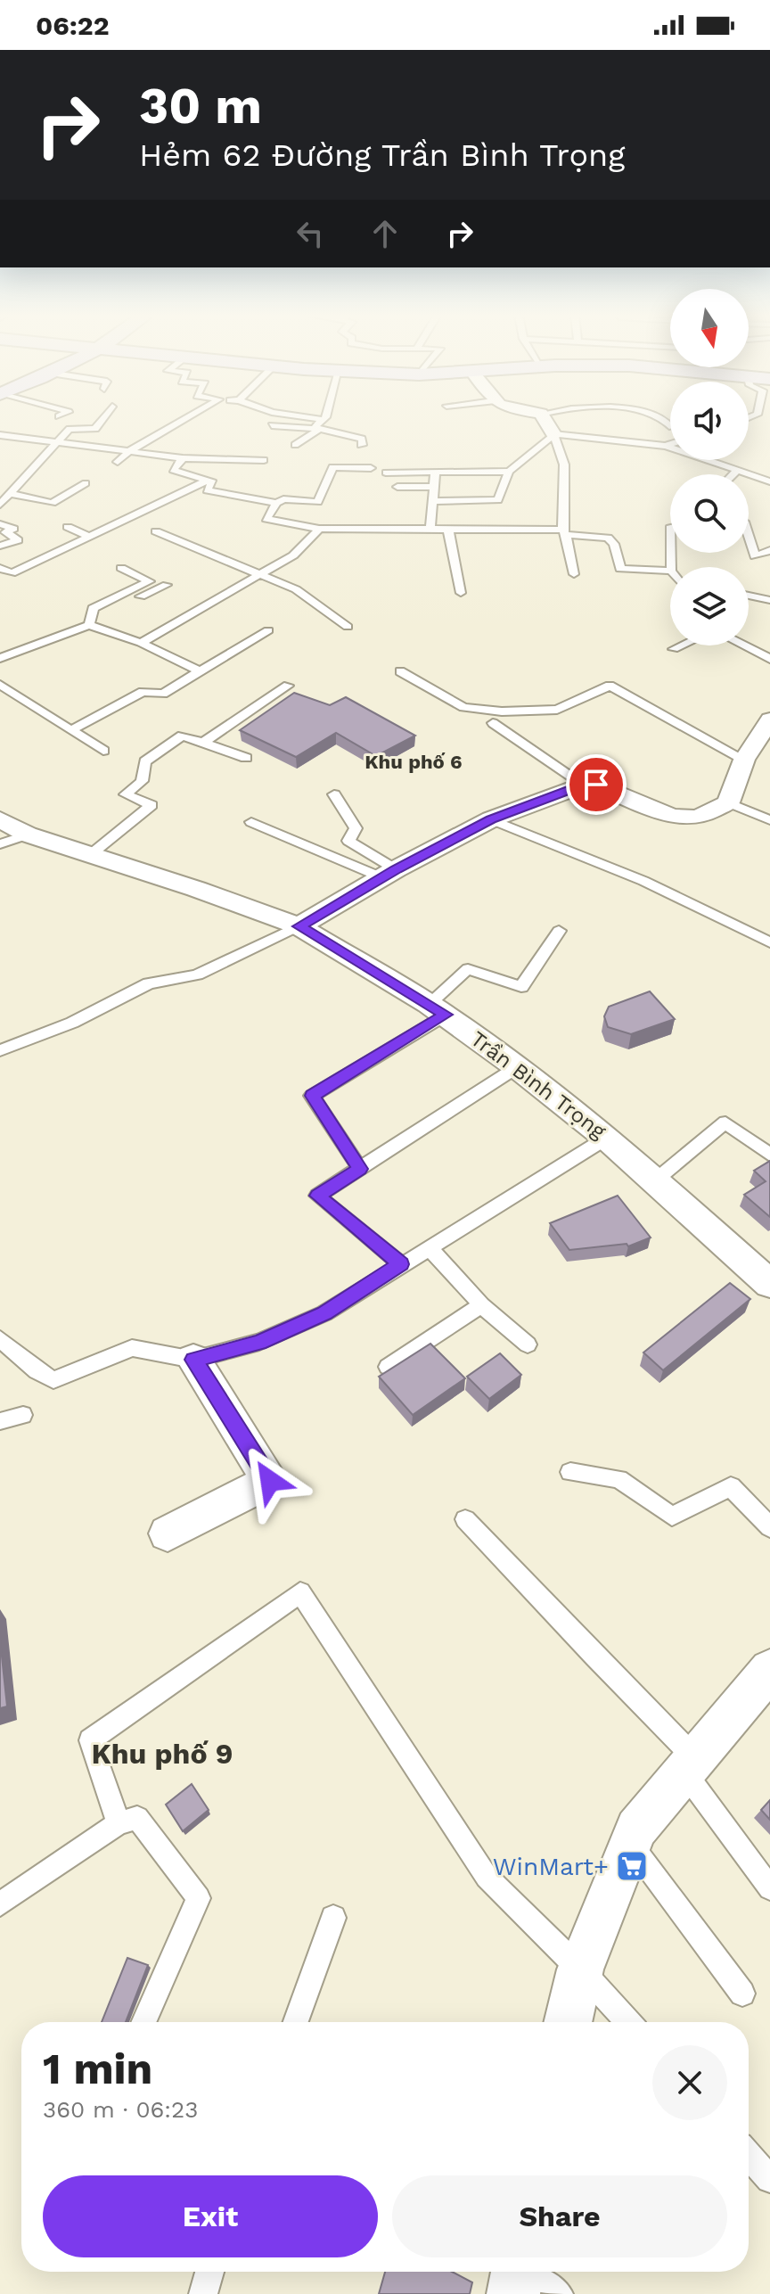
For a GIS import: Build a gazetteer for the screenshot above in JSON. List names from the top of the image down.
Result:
{
  "streets": {
    "street": ["Trần Bình Trọng"]
  },
  "districts": ["Khu phố 6", "Khu phố 9"],
  "places": {
    "supermarket": ["WinMart+"]
  },
  "north": "bottom",
  "page": {
    "status": "06:22",
    "turn": ["30 m", "Hẻm 62 Đường Trần Bình Trọng"],
    "heading": ["1 min", "360 m · 06:23"],
    "buttons": ["Exit", "Share"]
  }
}
